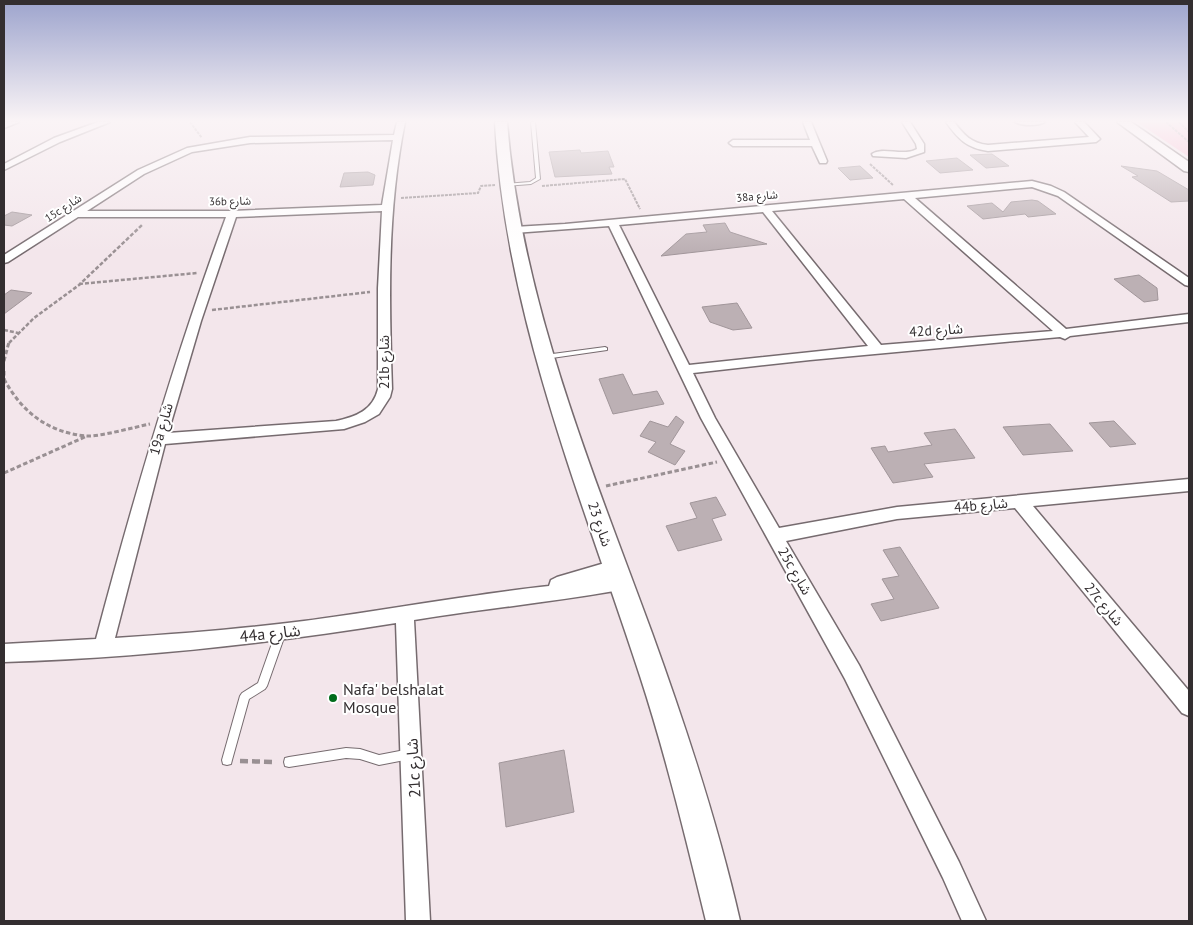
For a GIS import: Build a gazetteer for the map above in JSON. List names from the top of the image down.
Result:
{
  "streets": {
    "street": [
      "38a شارع",
      "36b شارع",
      "15c شارع",
      "42d شارع",
      "21b شارع",
      "19a شارع",
      "44b شارع",
      "شارع 23",
      "25c شارع",
      "27c شارع",
      "44a شارع",
      "21c شارع"
    ]
  },
  "crossings": [
    ["38a شارع", "شارع 23"],
    ["38a شارع", "25c شارع"],
    ["36b شارع", "15c شارع"],
    ["36b شارع", "21b شارع"],
    ["36b شارع", "19a شارع"],
    ["42d شارع", "25c شارع"],
    ["21b شارع", "19a شارع"],
    ["19a شارع", "44a شارع"],
    ["44b شارع", "25c شارع"],
    ["44b شارع", "27c شارع"],
    ["شارع 23", "44a شارع"],
    ["44a شارع", "21c شارع"]
  ],
  "places": ["Nafa' belshalat Mosque"]
}
